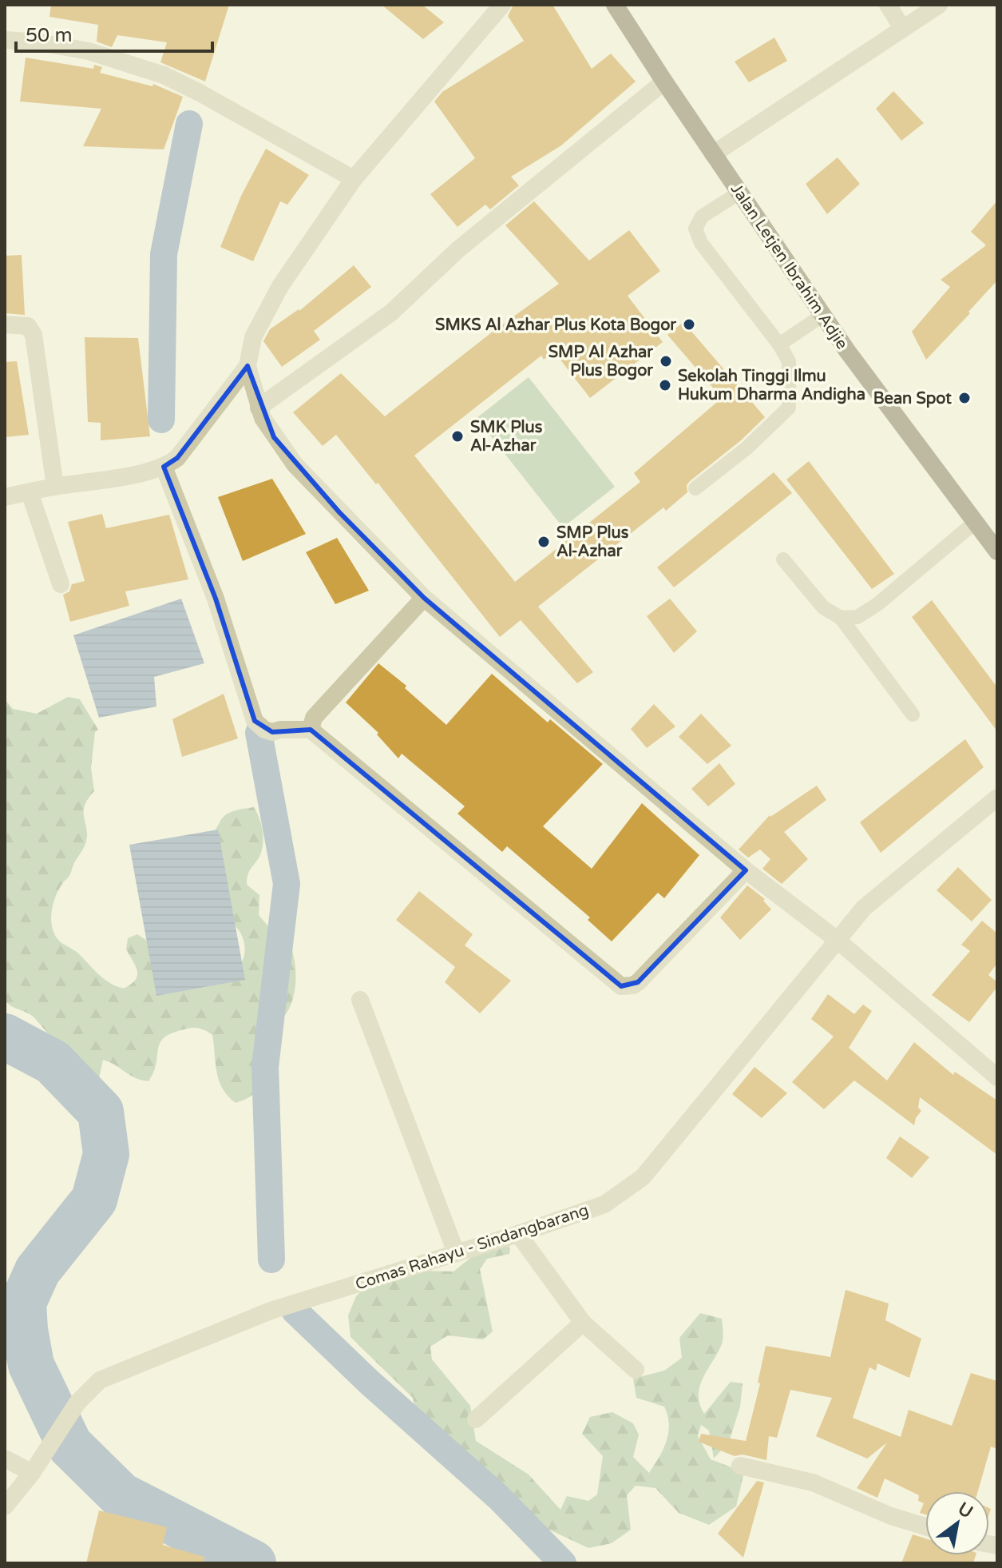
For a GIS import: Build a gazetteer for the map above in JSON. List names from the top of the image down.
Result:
{
  "streets": {
    "main road": ["Jalan Letjen Ibrahim Adjie"],
    "street": ["Comas Rahayu - Sindangbarang"]
  },
  "places": [
    "SMKS Al Azhar Plus Kota Bogor",
    "SMP Al Azhar Plus Bogor",
    "Sekolah Tinggi Ilmu Hukum Dharma Andigha",
    "Bean Spot",
    "SMK Plus Al-Azhar",
    "SMP Plus Al-Azhar"
  ],
  "scale_bar": "50 m",
  "north": "top right"
}
